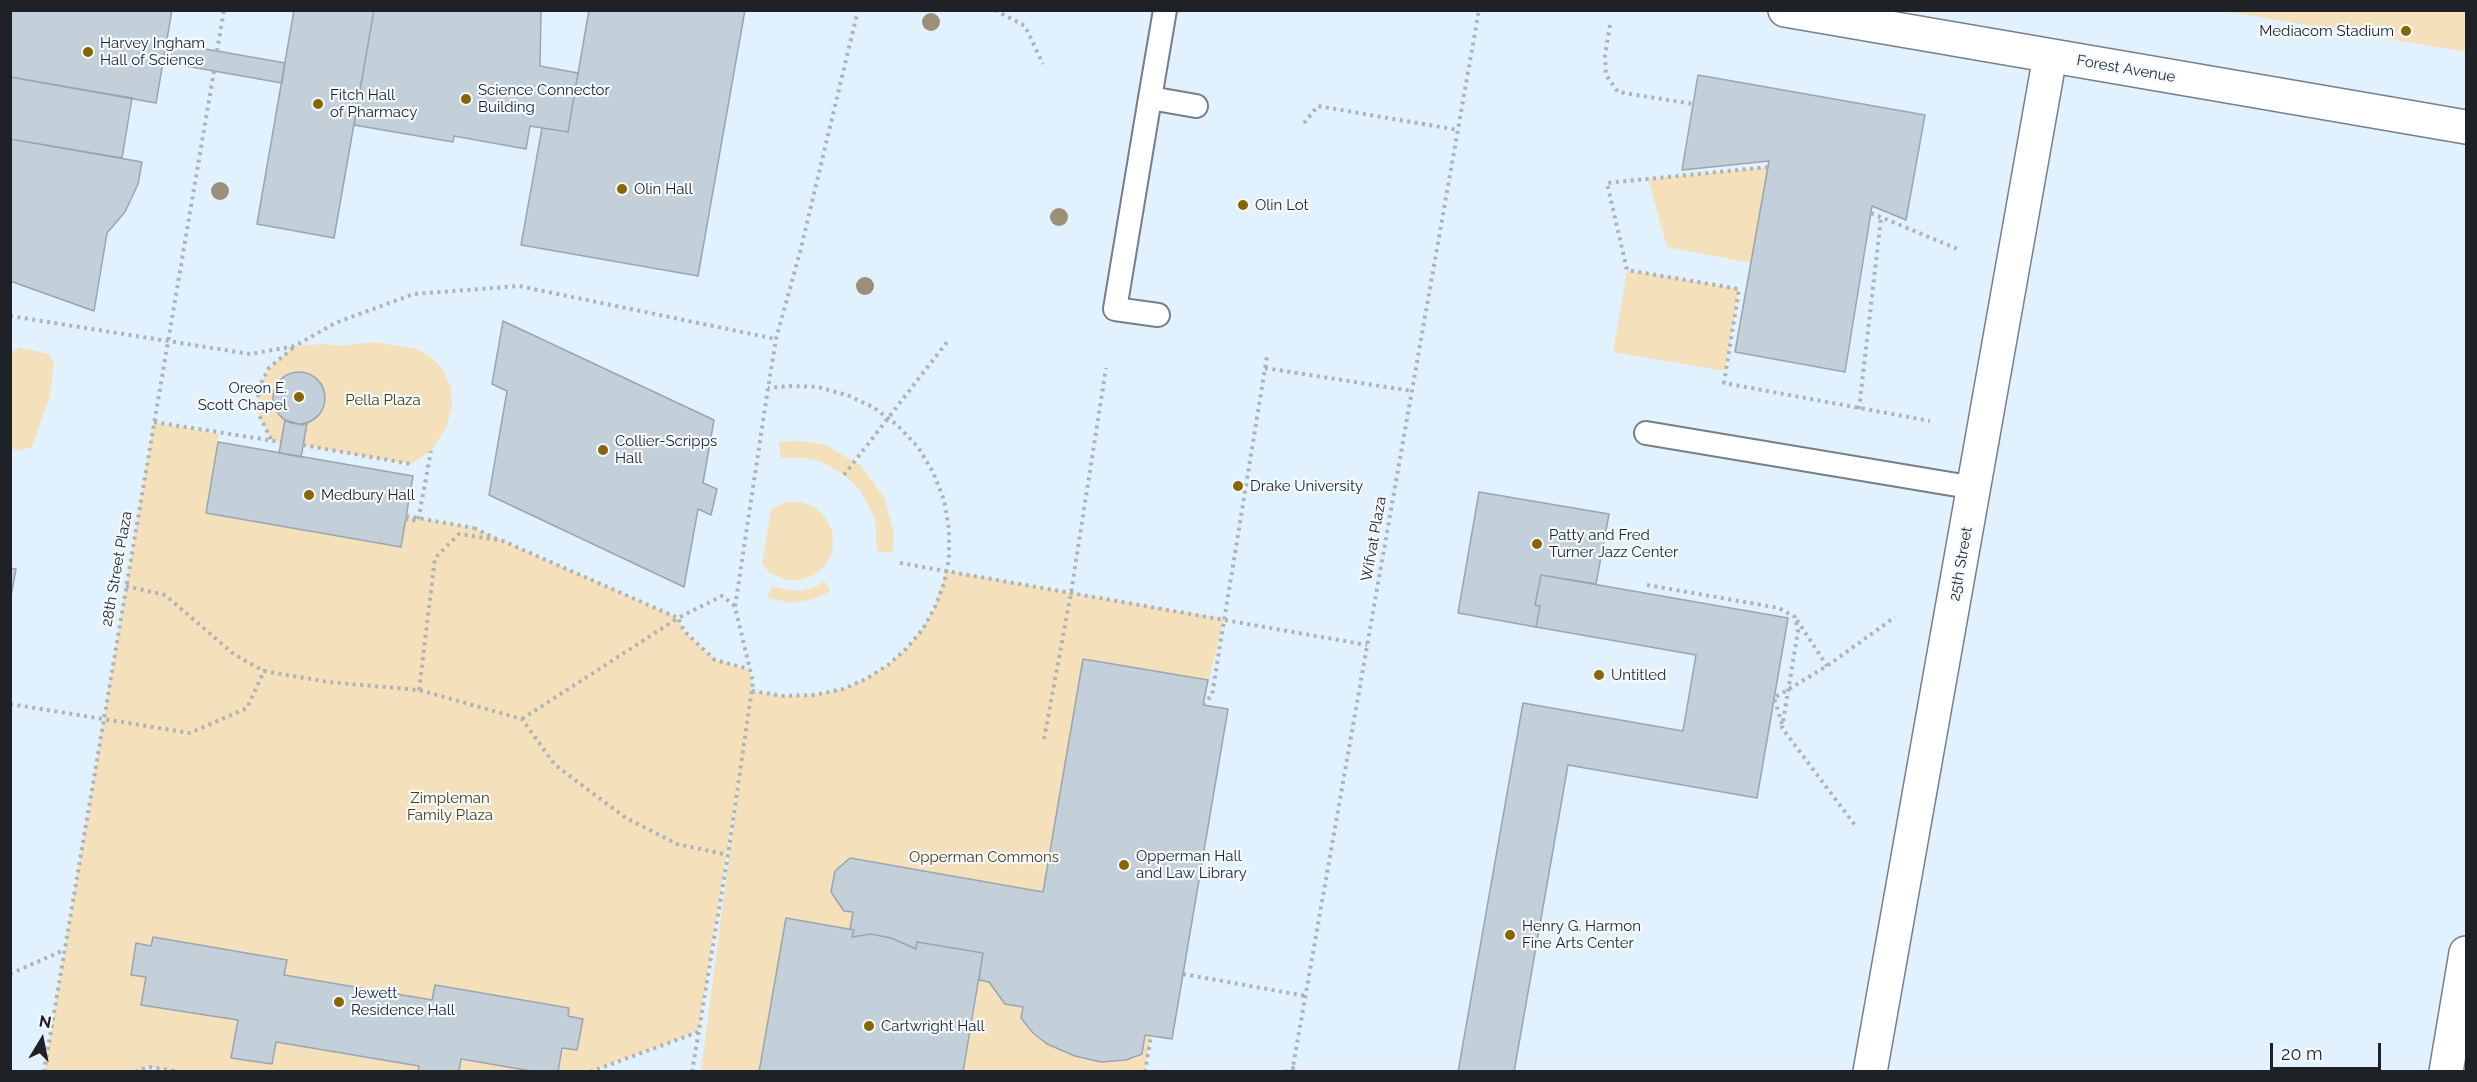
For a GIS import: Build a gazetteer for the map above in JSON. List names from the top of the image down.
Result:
{
  "streets": {
    "street": ["Forest Avenue", "25th Street"],
    "path": ["Wifvat Plaza", "28th Street Plaza"]
  },
  "crossings": [
    ["Forest Avenue", "25th Street"]
  ],
  "parks": ["Pella Plaza", "Zimpleman Family Plaza", "Opperman Commons"],
  "places": [
    "Mediacom Stadium",
    "Harvey Ingham Hall of Science",
    "Science Connector Building",
    "Fitch Hall of Pharmacy",
    "Olin Hall",
    "Olin Lot",
    "Oreon E. Scott Chapel",
    "Collier-Scripps Hall",
    "Drake University",
    "Medbury Hall",
    "Patty and Fred Turner Jazz Center",
    "Untitled",
    "Opperman Hall and Law Library",
    "Henry G. Harmon Fine Arts Center",
    "Jewett Residence Hall",
    "Cartwright Hall"
  ],
  "scale_bar": "20 m",
  "north": "top"
}
